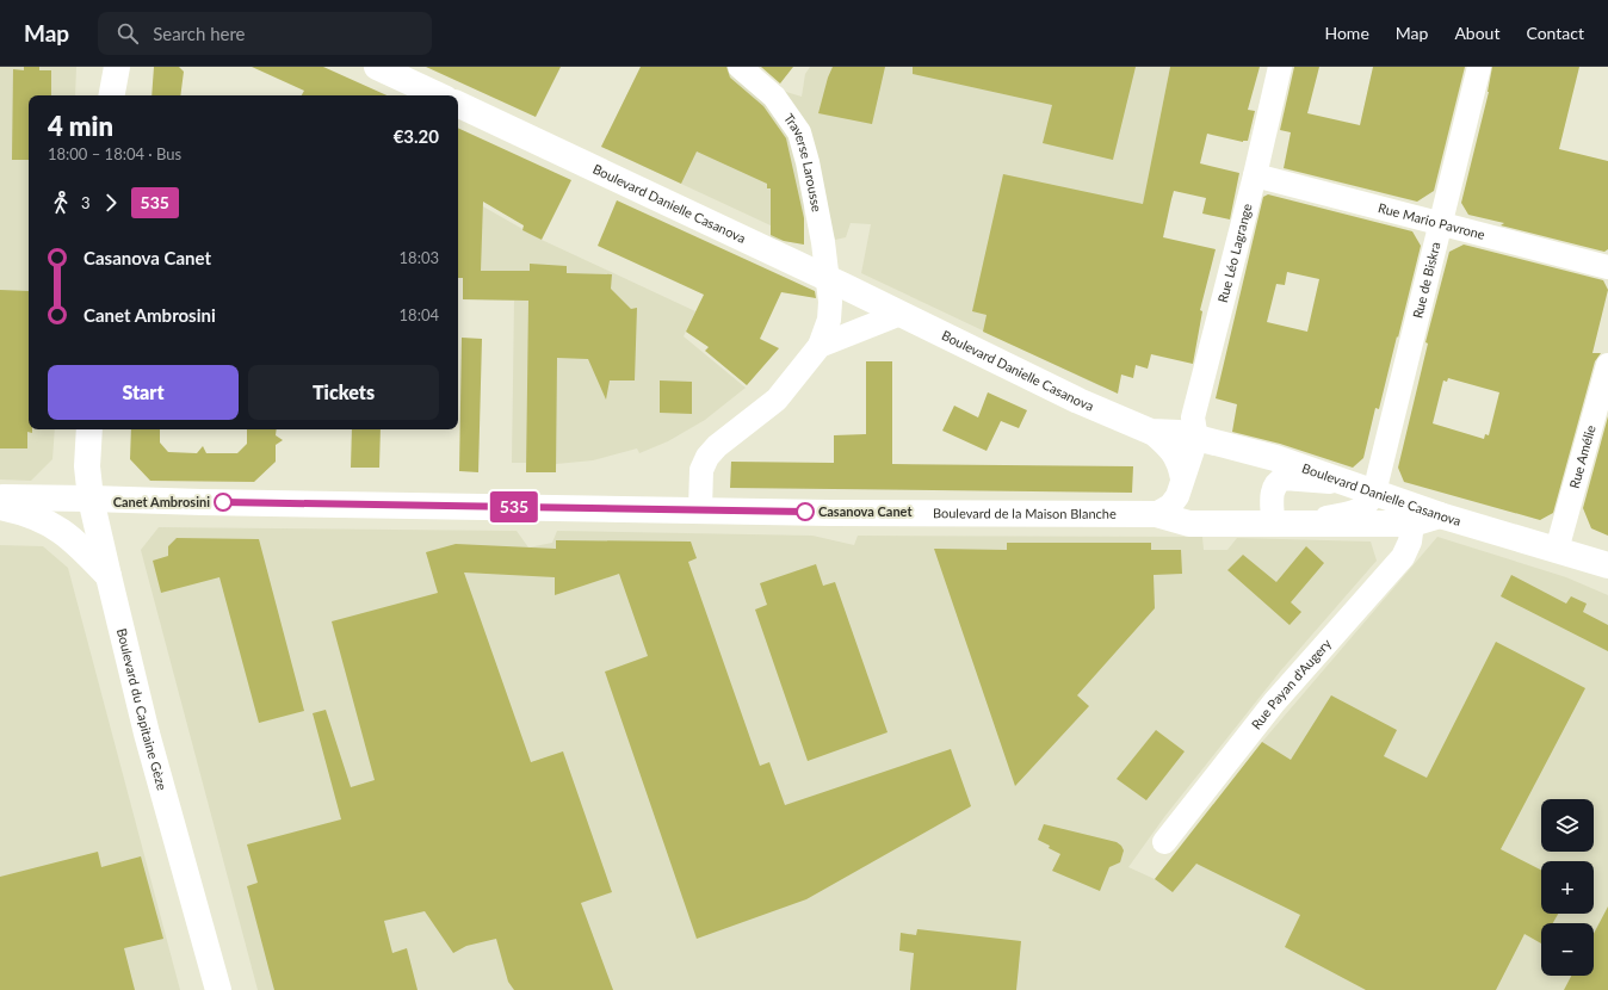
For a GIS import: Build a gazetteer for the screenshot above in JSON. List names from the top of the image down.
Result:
{
  "streets": {
    "street": [
      "Traverse Larousse",
      "Boulevard Danielle Casanova",
      "Rue Mario Pavrone",
      "Rue Léo Lagrange",
      "Rue de Biskra",
      "Rue Amélie",
      "Boulevard de la Maison Blanche",
      "Rue Payan d'Augery",
      "Boulevard du Capitaine Gèze"
    ]
  },
  "crossings": [
    ["Traverse Larousse", "Boulevard Danielle Casanova"],
    ["Boulevard Danielle Casanova", "Rue Léo Lagrange"],
    ["Boulevard Danielle Casanova", "Rue de Biskra"],
    ["Boulevard Danielle Casanova", "Rue Amélie"],
    ["Boulevard Danielle Casanova", "Boulevard de la Maison Blanche"],
    ["Rue Mario Pavrone", "Rue Léo Lagrange"],
    ["Rue Mario Pavrone", "Rue de Biskra"],
    ["Boulevard de la Maison Blanche", "Rue Payan d'Augery"],
    ["Boulevard de la Maison Blanche", "Boulevard du Capitaine Gèze"]
  ],
  "places": ["Canet Ambrosini", "Casanova Canet"],
  "lines": ["bus line 535"],
  "page": {
    "header": "Map",
    "search": "Search here",
    "nav": [
      "Home",
      "Map",
      "About",
      "Contact"
    ],
    "on_map": "535",
    "heading": ["4 min", "18:00 – 18:04 · Bus", "€3.20"],
    "legs": ["3", "535"],
    "list": [
      {
        "name": "Casanova Canet",
        "value": "18:03"
      },
      {
        "name": "Canet Ambrosini",
        "value": "18:04"
      }
    ],
    "buttons": ["Start", "Tickets"],
    "map_buttons": ["+", "−"]
  }
}
